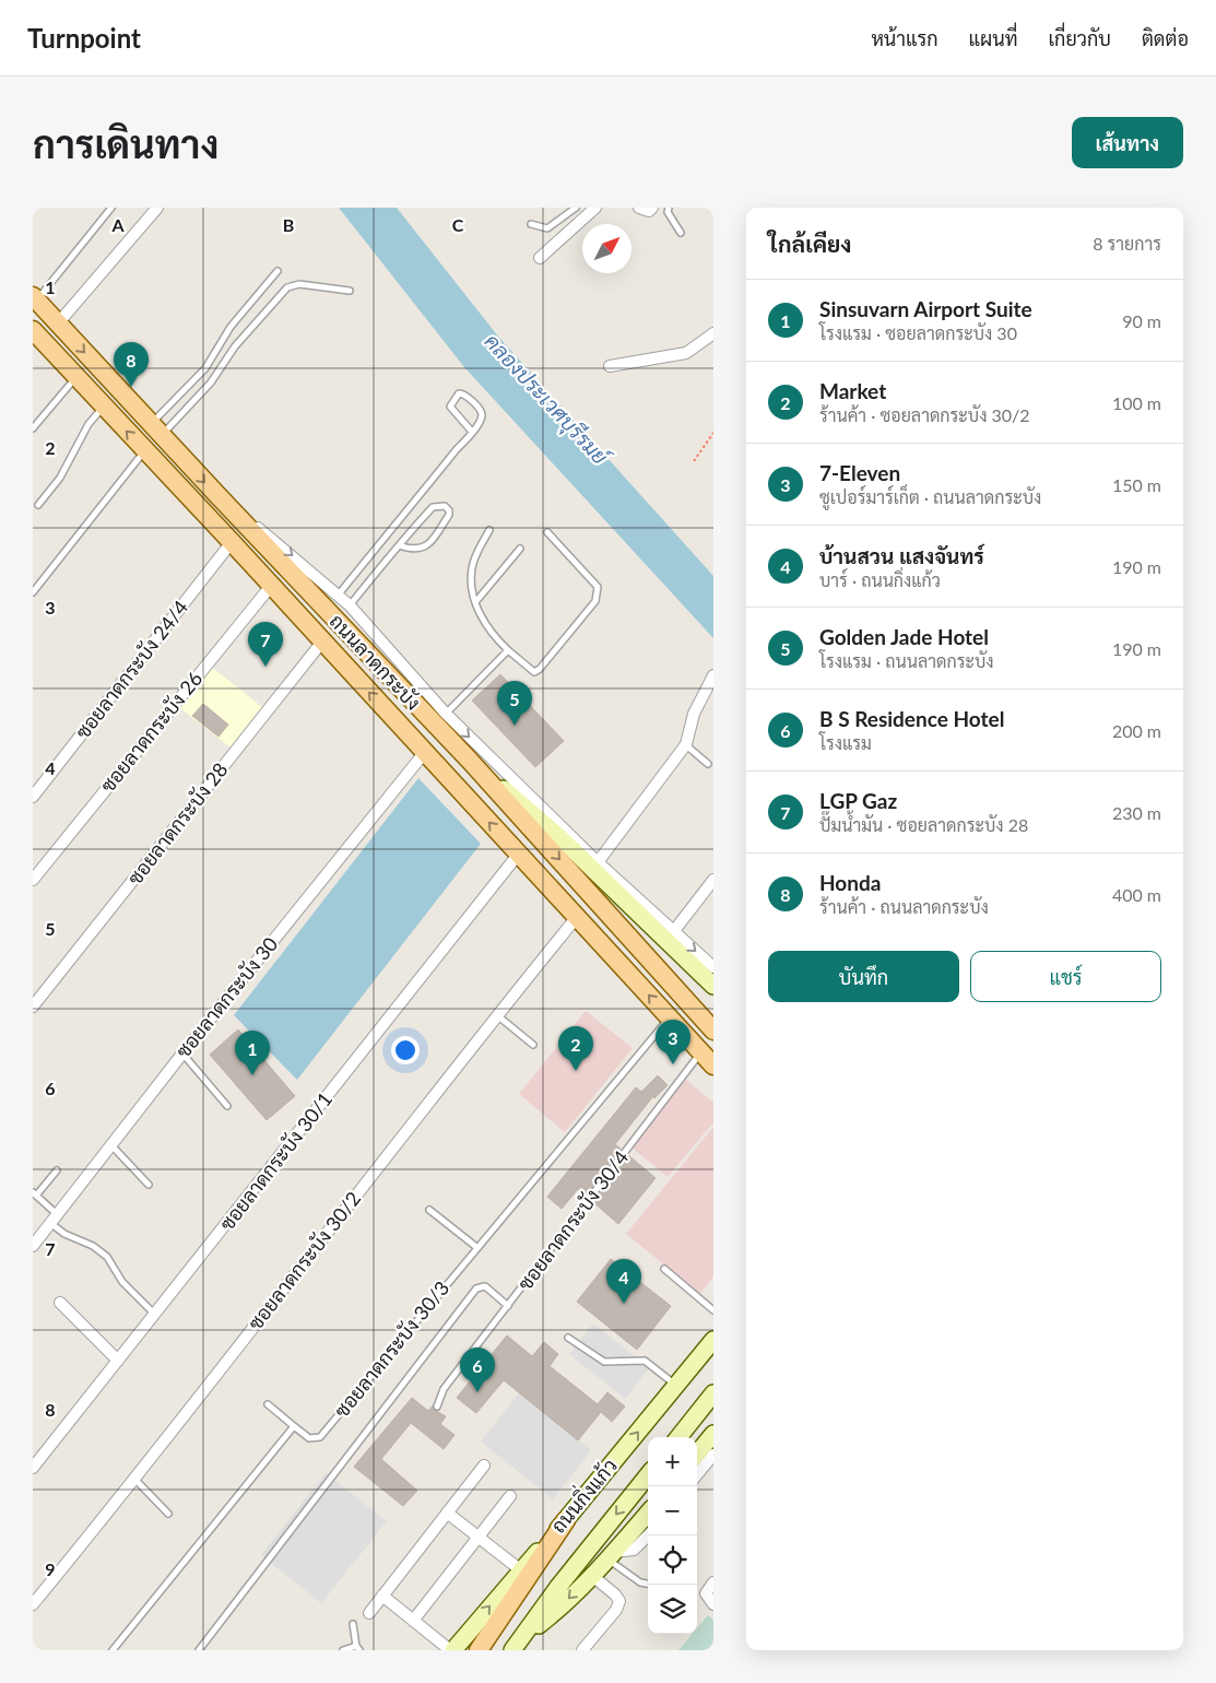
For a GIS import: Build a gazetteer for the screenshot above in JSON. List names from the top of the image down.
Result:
{
  "streets": {
    "main road": ["ถนนลาดกระบัง", "ถนนกิ่งแก้ว"],
    "street": [
      "ซอยลาดกระบัง 24/4",
      "ซอยลาดกระบัง 26",
      "ซอยลาดกระบัง 28",
      "ซอยลาดกระบัง 30",
      "ซอยลาดกระบัง 30/1",
      "ซอยลาดกระบัง 30/2"
    ],
    "lane": ["ซอยลาดกระบัง 30/4", "ซอยลาดกระบัง 30/3"]
  },
  "crossings": [
    ["ถนนลาดกระบัง", "ซอยลาดกระบัง 24/4"],
    ["ถนนลาดกระบัง", "ซอยลาดกระบัง 26"],
    ["ถนนลาดกระบัง", "ซอยลาดกระบัง 28"],
    ["ถนนลาดกระบัง", "ซอยลาดกระบัง 30"],
    ["ถนนลาดกระบัง", "ซอยลาดกระบัง 30/1"],
    ["ถนนลาดกระบัง", "ซอยลาดกระบัง 30/4"],
    ["ถนนลาดกระบัง", "ซอยลาดกระบัง 30/2"],
    ["ถนนลาดกระบัง", "ซอยลาดกระบัง 30/3"]
  ],
  "water": ["คลองประเวศบุรีรมย์"],
  "north": "top right",
  "page": {
    "header": "Turnpoint",
    "nav": [
      "หน้าแรก",
      "แผนที่",
      "เกี่ยวกับ",
      "ติดต่อ"
    ],
    "buttons": [
      "เส้นทาง",
      ["บันทึก", "แชร์"]
    ],
    "title": "การเดินทาง",
    "heading": ["ใกล้เคียง", "8 รายการ"],
    "list": [
      {
        "mark": "1",
        "name": "Sinsuvarn Airport Suite",
        "note": "โรงแรม · ซอยลาดกระบัง 30",
        "value": "90 m"
      },
      {
        "mark": "2",
        "name": "Market",
        "note": "ร้านค้า · ซอยลาดกระบัง 30/2",
        "value": "100 m"
      },
      {
        "mark": "3",
        "name": "7-Eleven",
        "note": "ซูเปอร์มาร์เก็ต · ถนนลาดกระบัง",
        "value": "150 m"
      },
      {
        "mark": "4",
        "name": "บ้านสวน แสงจันทร์",
        "note": "บาร์ · ถนนกิ่งแก้ว",
        "value": "190 m"
      },
      {
        "mark": "5",
        "name": "Golden Jade Hotel",
        "note": "โรงแรม · ถนนลาดกระบัง",
        "value": "190 m"
      },
      {
        "mark": "6",
        "name": "B S Residence Hotel",
        "note": "โรงแรม",
        "value": "200 m"
      },
      {
        "mark": "7",
        "name": "LGP Gaz",
        "note": "ปั๊มน้ำมัน · ซอยลาดกระบัง 28",
        "value": "230 m"
      },
      {
        "mark": "8",
        "name": "Honda",
        "note": "ร้านค้า · ถนนลาดกระบัง",
        "value": "400 m"
      }
    ],
    "pins": [
      "8",
      "7",
      "5",
      "3",
      "2",
      "1",
      "4",
      "6"
    ],
    "map_buttons": ["+", "−"]
  },
  "grid": {
    "columns": ["A", "B", "C"],
    "rows": [
      "1",
      "2",
      "3",
      "4",
      "5",
      "6",
      "7",
      "8",
      "9"
    ]
  }
}
